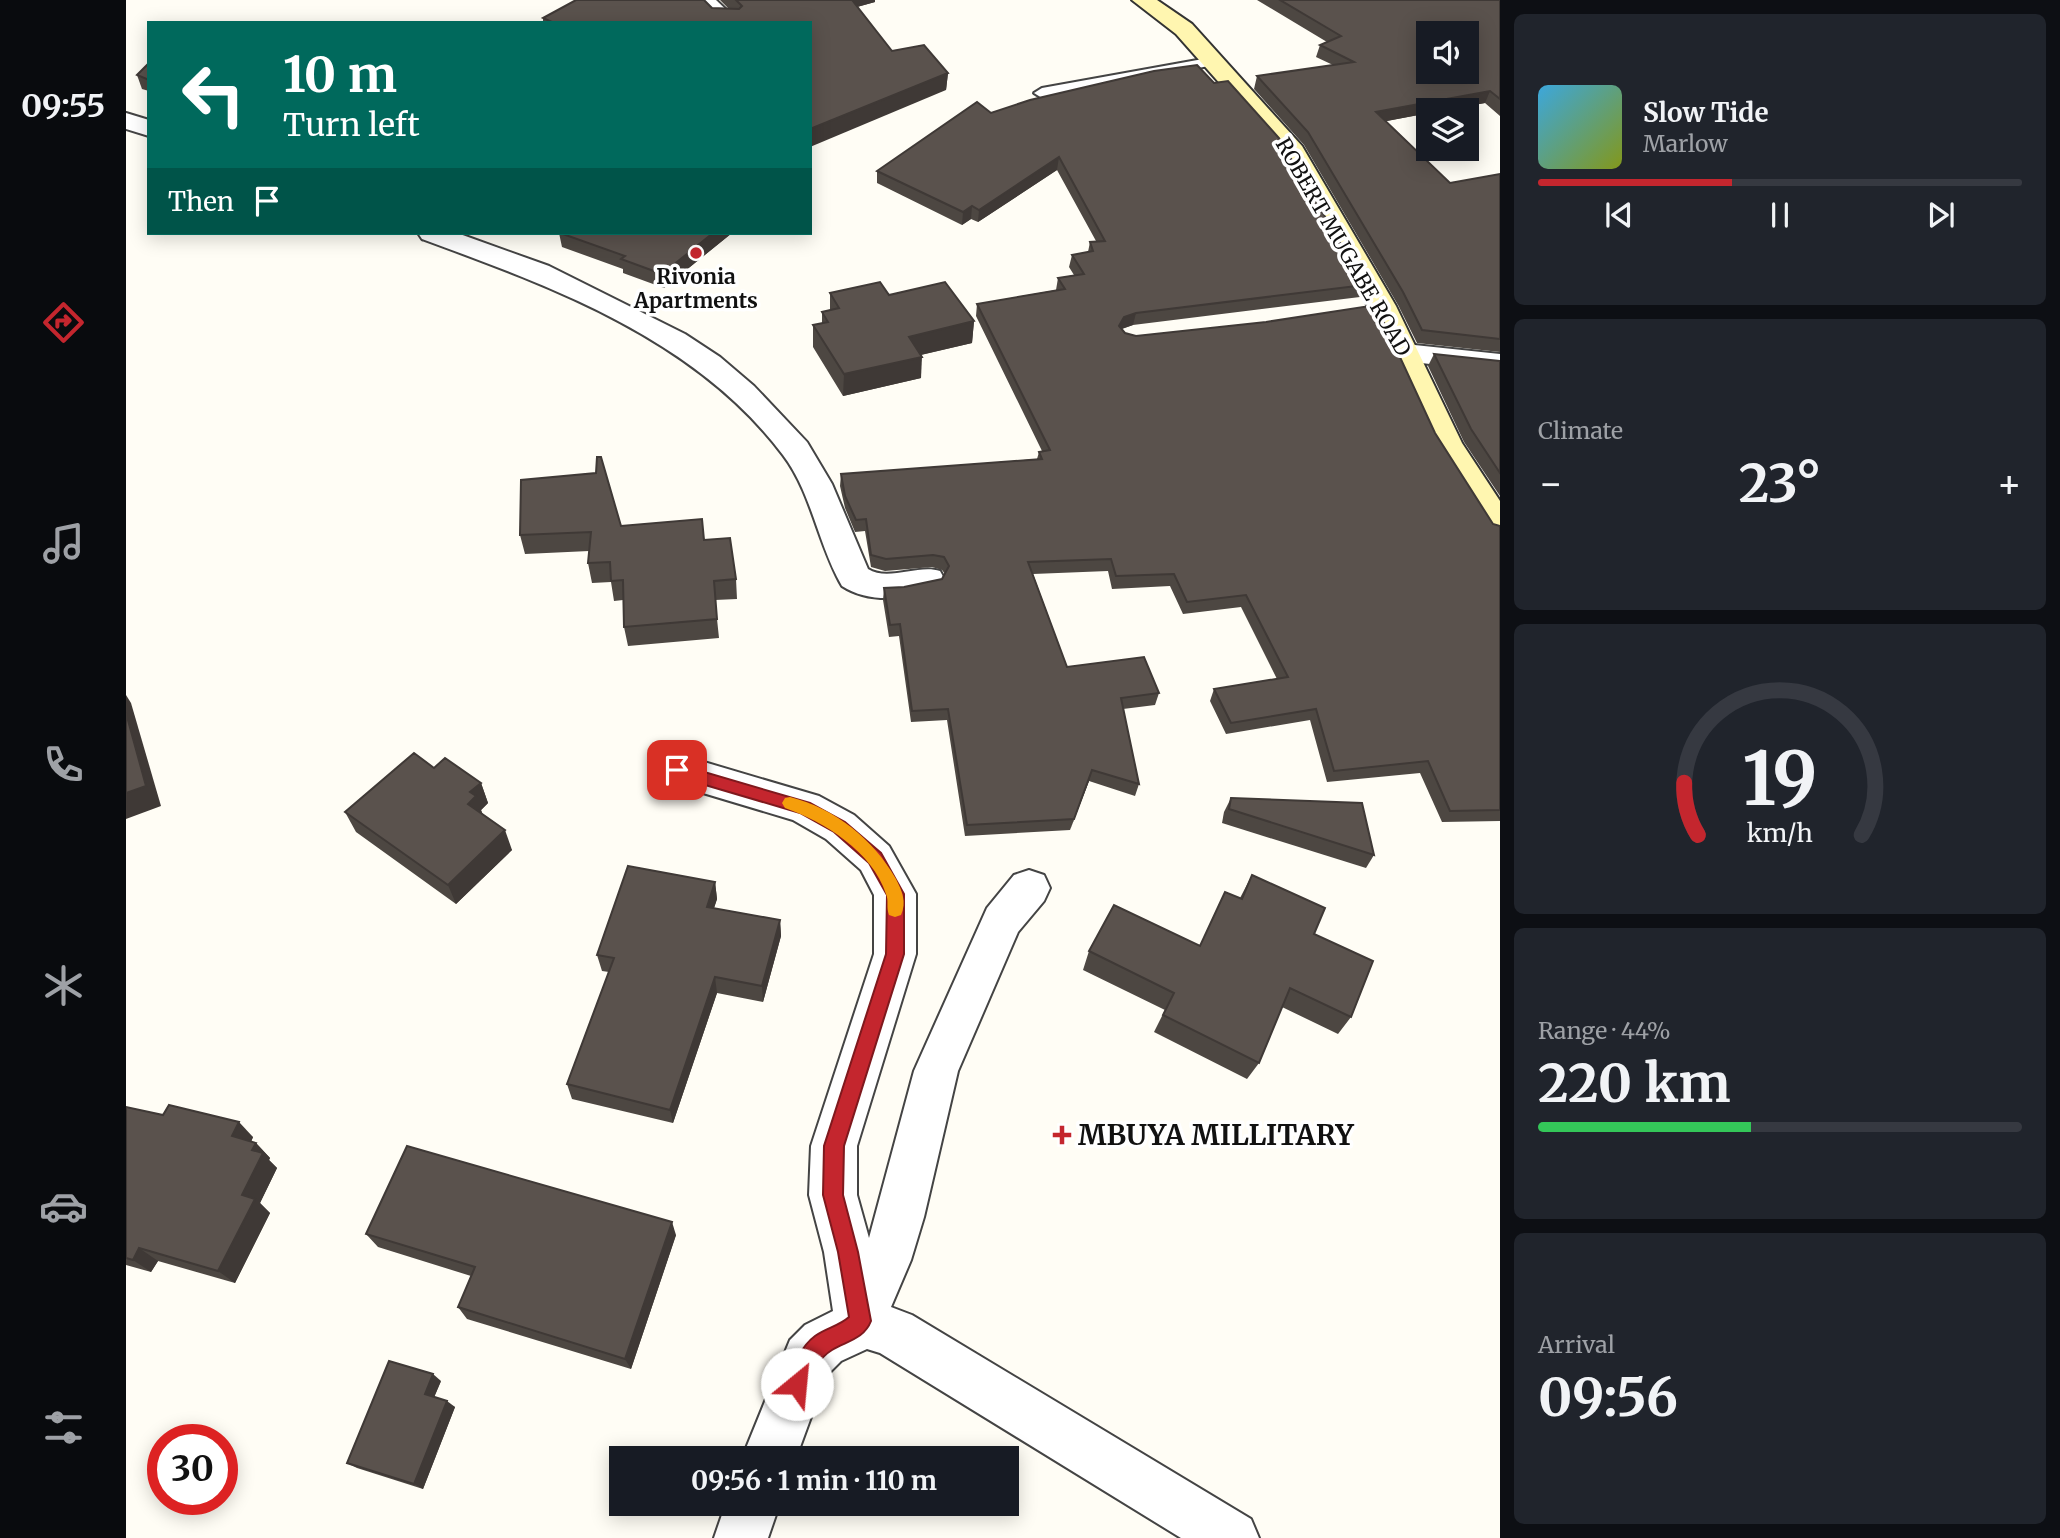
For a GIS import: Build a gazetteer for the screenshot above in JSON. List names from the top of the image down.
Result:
{
  "streets": {
    "street": ["ROBERT MUGABE ROAD"]
  },
  "places": {
    "other": ["Rivonia Apartments"],
    "health": ["MBUYA MILLITARY"]
  },
  "page": {
    "tabs": "09:55",
    "turn": ["10 m", "Turn left"],
    "song": ["Slow Tide", "Marlow"],
    "then": "Then",
    "tile": [
      "Climate",
      ["Range · 44%", "220 km"],
      ["Arrival", "09:56"]
    ],
    "heat": ["−", "23°", "+"],
    "limit": "30",
    "trip": "09:56 · 1 min · 110 m",
    "gauge": ["19", "km/h"]
  }
}
